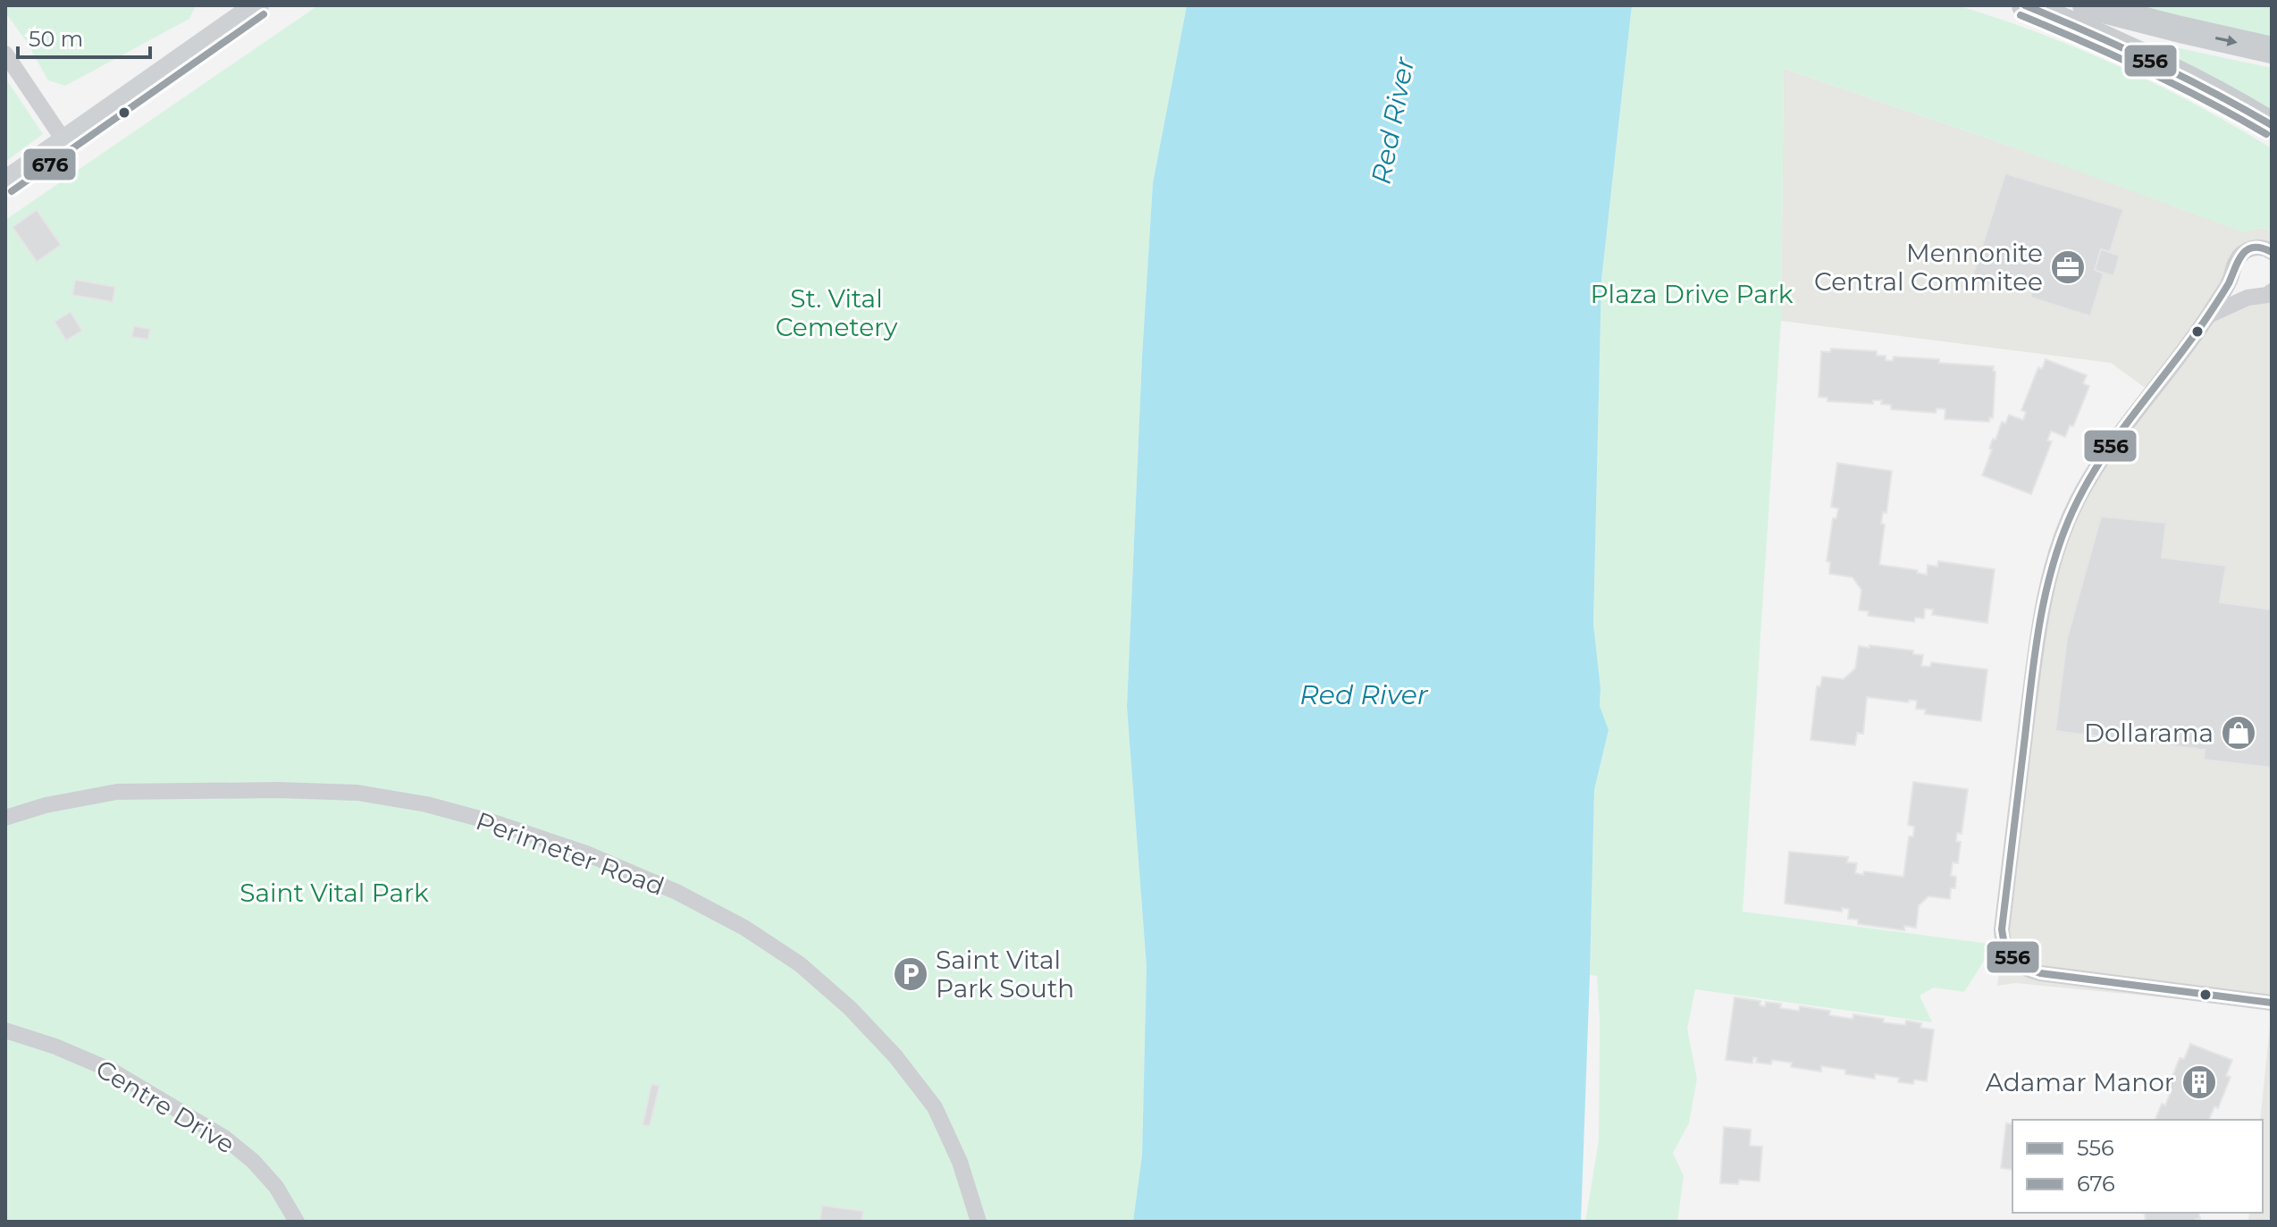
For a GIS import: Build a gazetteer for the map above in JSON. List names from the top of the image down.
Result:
{
  "streets": {
    "street": ["Perimeter Road", "Centre Drive"]
  },
  "water": ["Red River"],
  "parks": ["Plaza Drive Park", "St. Vital Cemetery", "Saint Vital Park"],
  "places": {
    "office": ["Mennonite Central Commitee"],
    "shop": ["Dollarama"],
    "parking": ["Saint Vital Park South"],
    "building": ["Adamar Manor"]
  },
  "lines": ["transit line 556", "transit line 676"],
  "legend": ["556", "676"],
  "scale_bar": "50 m"
}
